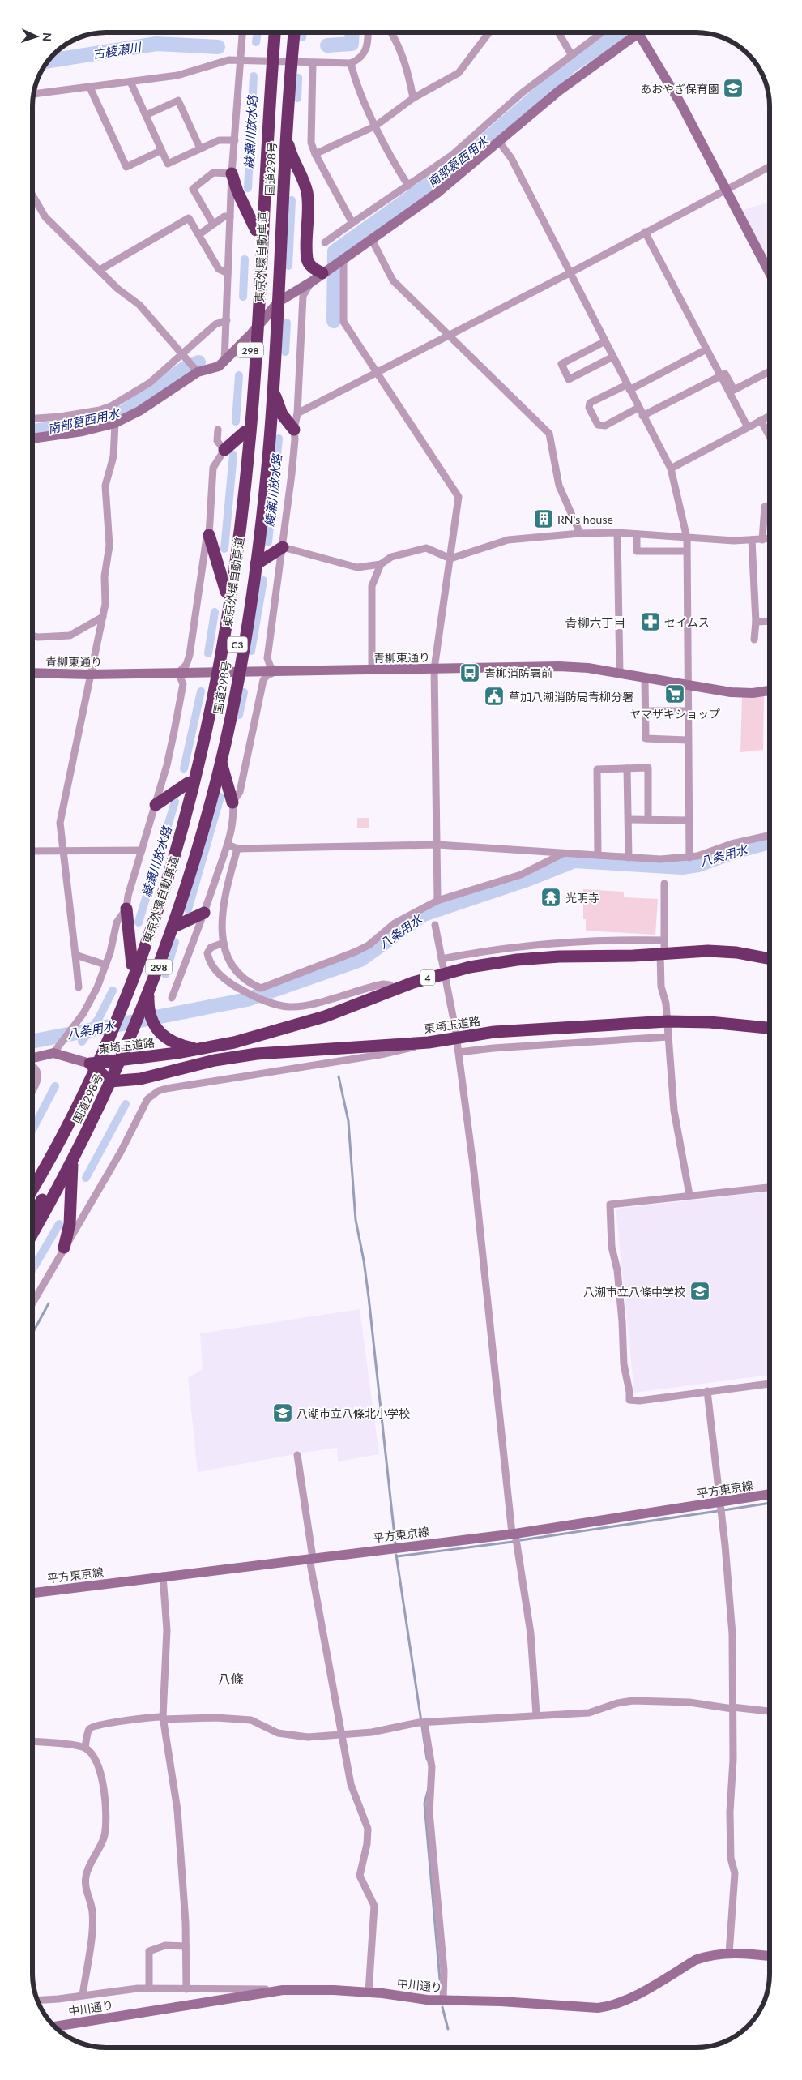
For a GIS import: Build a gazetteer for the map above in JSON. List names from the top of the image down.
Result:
{
  "streets": {
    "highway": [
      "国道298号",
      "東京外環自動車道",
      "298",
      "C3",
      "4",
      "東埼玉道路"
    ],
    "street": ["青柳東通り", "平方東京線", "中川通り"]
  },
  "crossings": [
    ["国道298号", "青柳東通り"],
    ["国道298号", "東埼玉道路"]
  ],
  "districts": ["青柳六丁目", "八條"],
  "water": [
    "古綾瀬川",
    "綾瀬川放水路",
    "南部葛西用水",
    "八条用水"
  ],
  "places": {
    "school or university": ["あおやぎ保育園", "八潮市立八條中学校", "八潮市立八條北小学校"],
    "building": ["RN's house"],
    "pharmacy": ["セイムス"],
    "bus stop": ["青柳消防署前"],
    "supermarket": ["ヤマザキショップ"],
    "public building": ["草加八潮消防局青柳分署"],
    "temple": ["光明寺"]
  },
  "north": "right"
}
